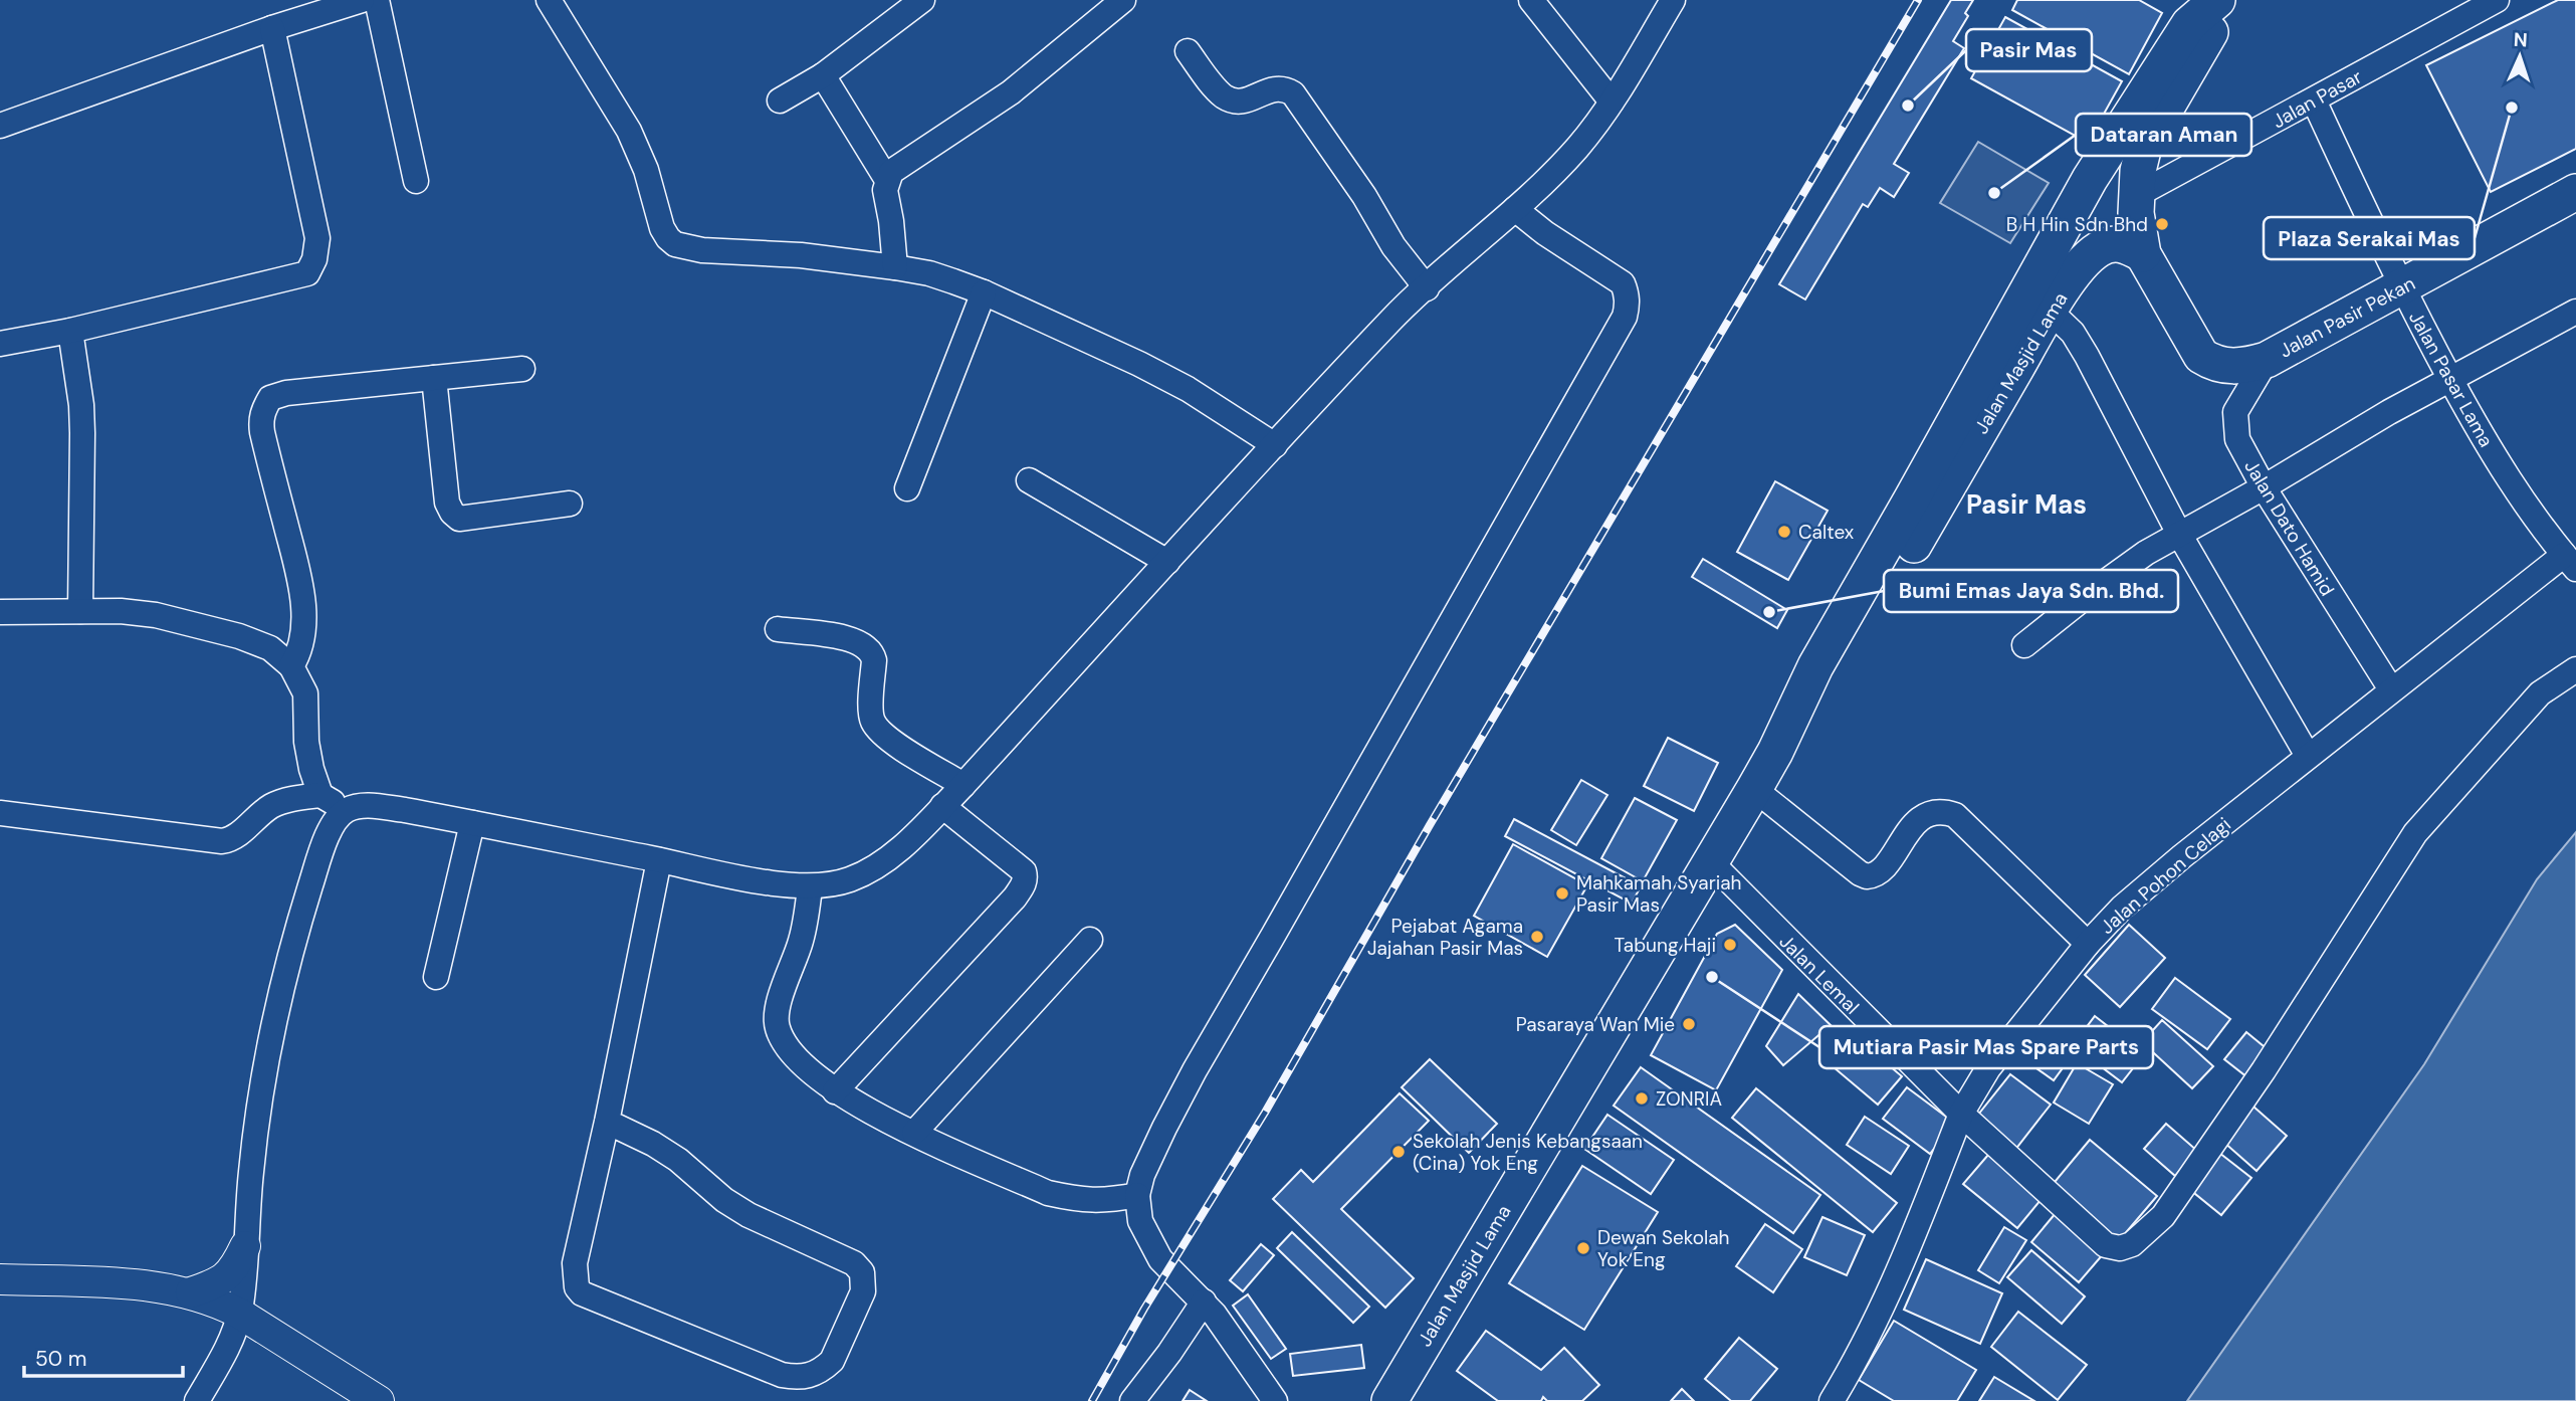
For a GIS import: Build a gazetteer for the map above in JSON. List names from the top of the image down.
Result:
{
  "streets": {
    "highway": ["Jalan Pasir Pekan", "Jalan Masjid Lama"],
    "street": [
      "Jalan Pasar",
      "Jalan Pasar Lama",
      "Jalan Dato Hamid",
      "Jalan Pohon Celagi",
      "Jalan Lemal"
    ]
  },
  "crossings": [
    ["Jalan Pasar", "Jalan Masjid Lama"],
    ["Jalan Pasar", "Jalan Pasar Lama"],
    ["Jalan Pasir Pekan", "Jalan Masjid Lama"],
    ["Jalan Pasir Pekan", "Jalan Pasar Lama"],
    ["Jalan Pasir Pekan", "Jalan Dato Hamid"],
    ["Jalan Masjid Lama", "Jalan Lemal"],
    ["Jalan Pasar Lama", "Jalan Pohon Celagi"],
    ["Jalan Dato Hamid", "Jalan Pohon Celagi"],
    ["Jalan Pohon Celagi", "Jalan Lemal"]
  ],
  "districts": ["Pasir Mas"],
  "places": [
    "Pasir Mas",
    "Plaza Serakai Mas",
    "Dataran Aman",
    "B H Hin Sdn Bhd",
    "Caltex",
    "Bumi Emas Jaya Sdn. Bhd.",
    "Mahkamah Syariah Pasir Mas",
    "Pejabat Agama Jajahan Pasir Mas",
    "Tabung Haji",
    "Mutiara Pasir Mas Spare Parts",
    "Pasaraya Wan Mie",
    "ZONRIA",
    "Sekolah Jenis Kebangsaan (Cina) Yok Eng",
    "Dewan Sekolah Yok Eng"
  ],
  "scale_bar": "50 m",
  "north": "top"
}
